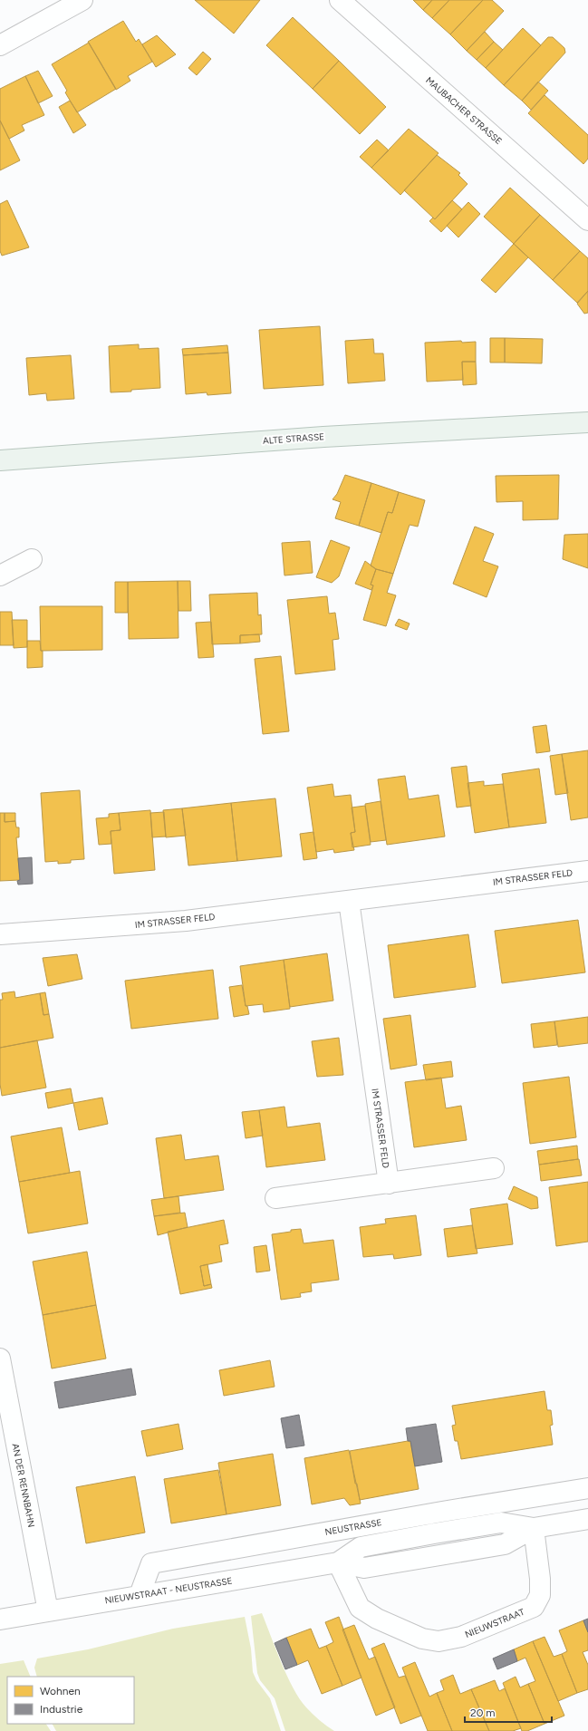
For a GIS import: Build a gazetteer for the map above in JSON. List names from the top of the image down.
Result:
{
  "streets": {
    "main road": ["ALTE STRASSE"],
    "street": [
      "MAUBACHER STRASSE",
      "IM STRASSER FELD",
      "AN DER RENNBAHN",
      "NEUSTRASSE",
      "NIEUWSTRAAT - NEUSTRASSE",
      "NIEUWSTRAAT"
    ]
  },
  "crossings": [
    ["AN DER RENNBAHN", "NIEUWSTRAAT - NEUSTRASSE"],
    ["NEUSTRASSE", "NIEUWSTRAAT - NEUSTRASSE"],
    ["NIEUWSTRAAT - NEUSTRASSE", "NIEUWSTRAAT"]
  ],
  "legend": ["Wohnen", "Industrie"],
  "scale_bar": "20 m"
}
